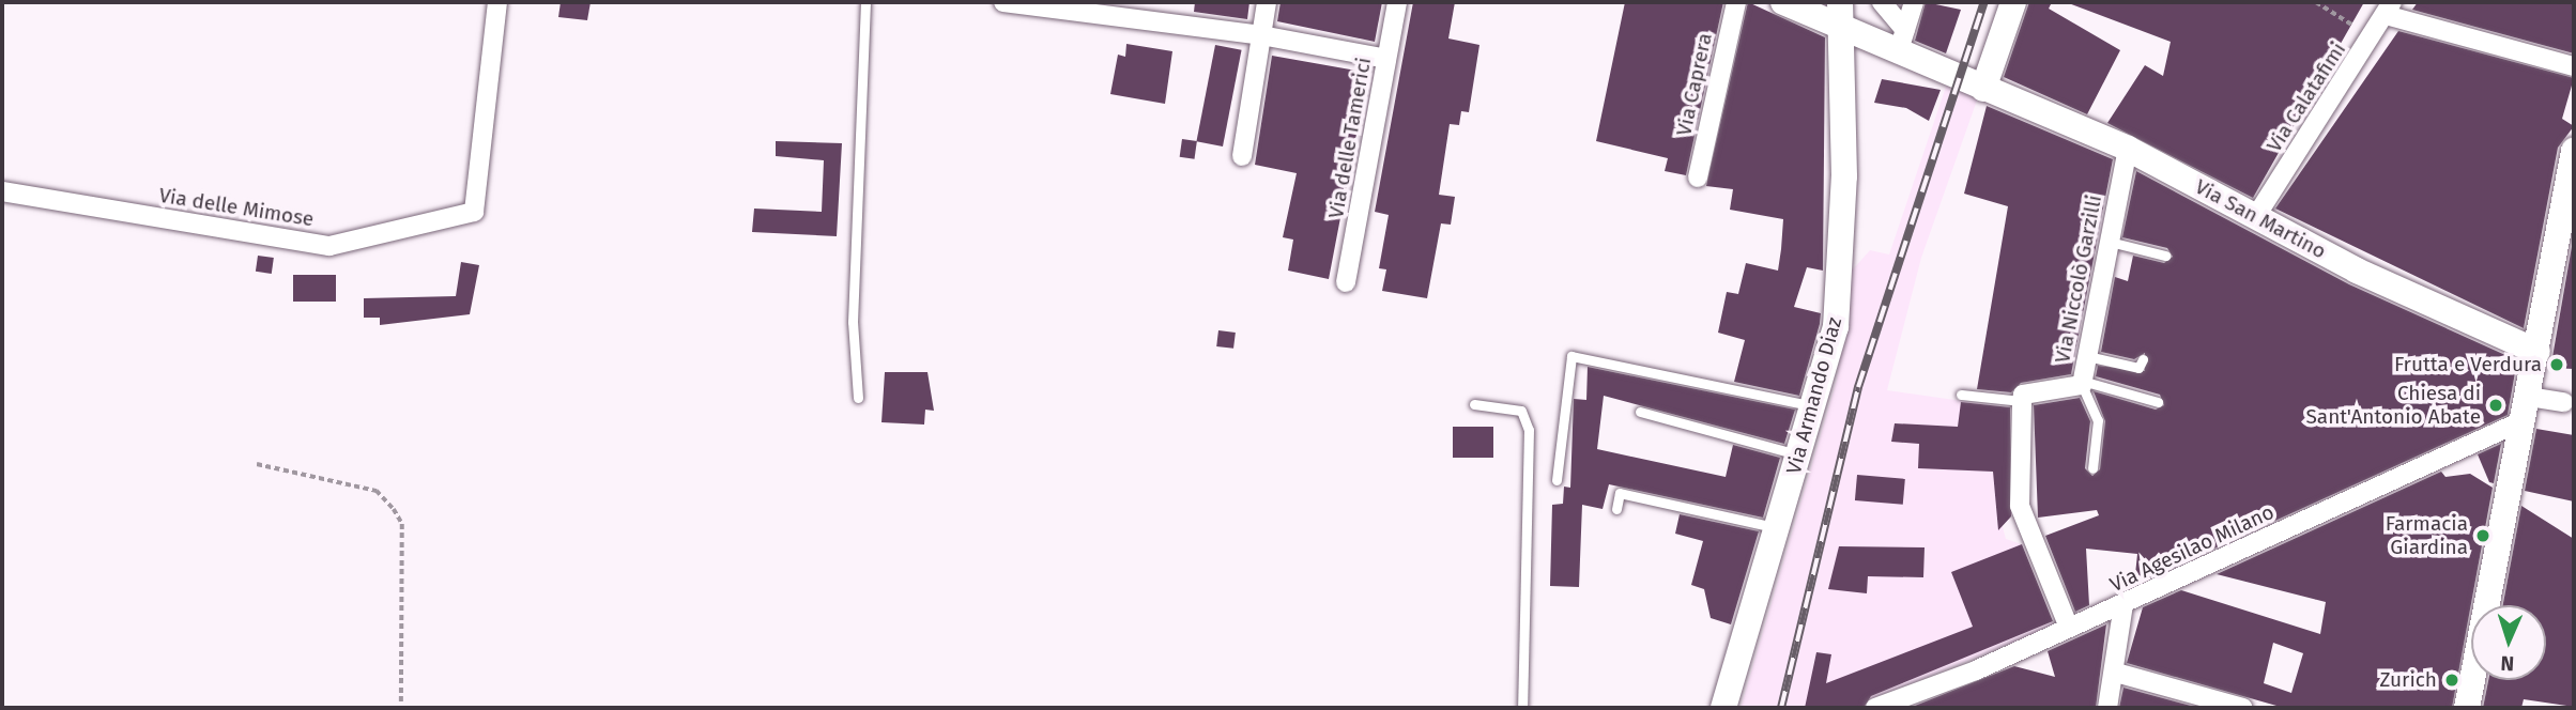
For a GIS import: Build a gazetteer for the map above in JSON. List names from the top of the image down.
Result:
{
  "streets": {
    "street": [
      "Via Caprera",
      "Via Calatafimi",
      "Via delle Tamerici",
      "Via delle Mimose",
      "Via San Martino",
      "Via Niccolò Garzilli",
      "Via Armando Diaz",
      "Via Agesilao Milano"
    ]
  },
  "crossings": [
    ["Via Calatafimi", "Via San Martino"],
    ["Via San Martino", "Via Niccolò Garzilli"],
    ["Via San Martino", "Via Armando Diaz"]
  ],
  "places": [
    "Frutta e Verdura",
    "Chiesa di Sant'Antonio Abate",
    "Farmacia Giardina",
    "Zurich"
  ],
  "north": "bottom"
}
